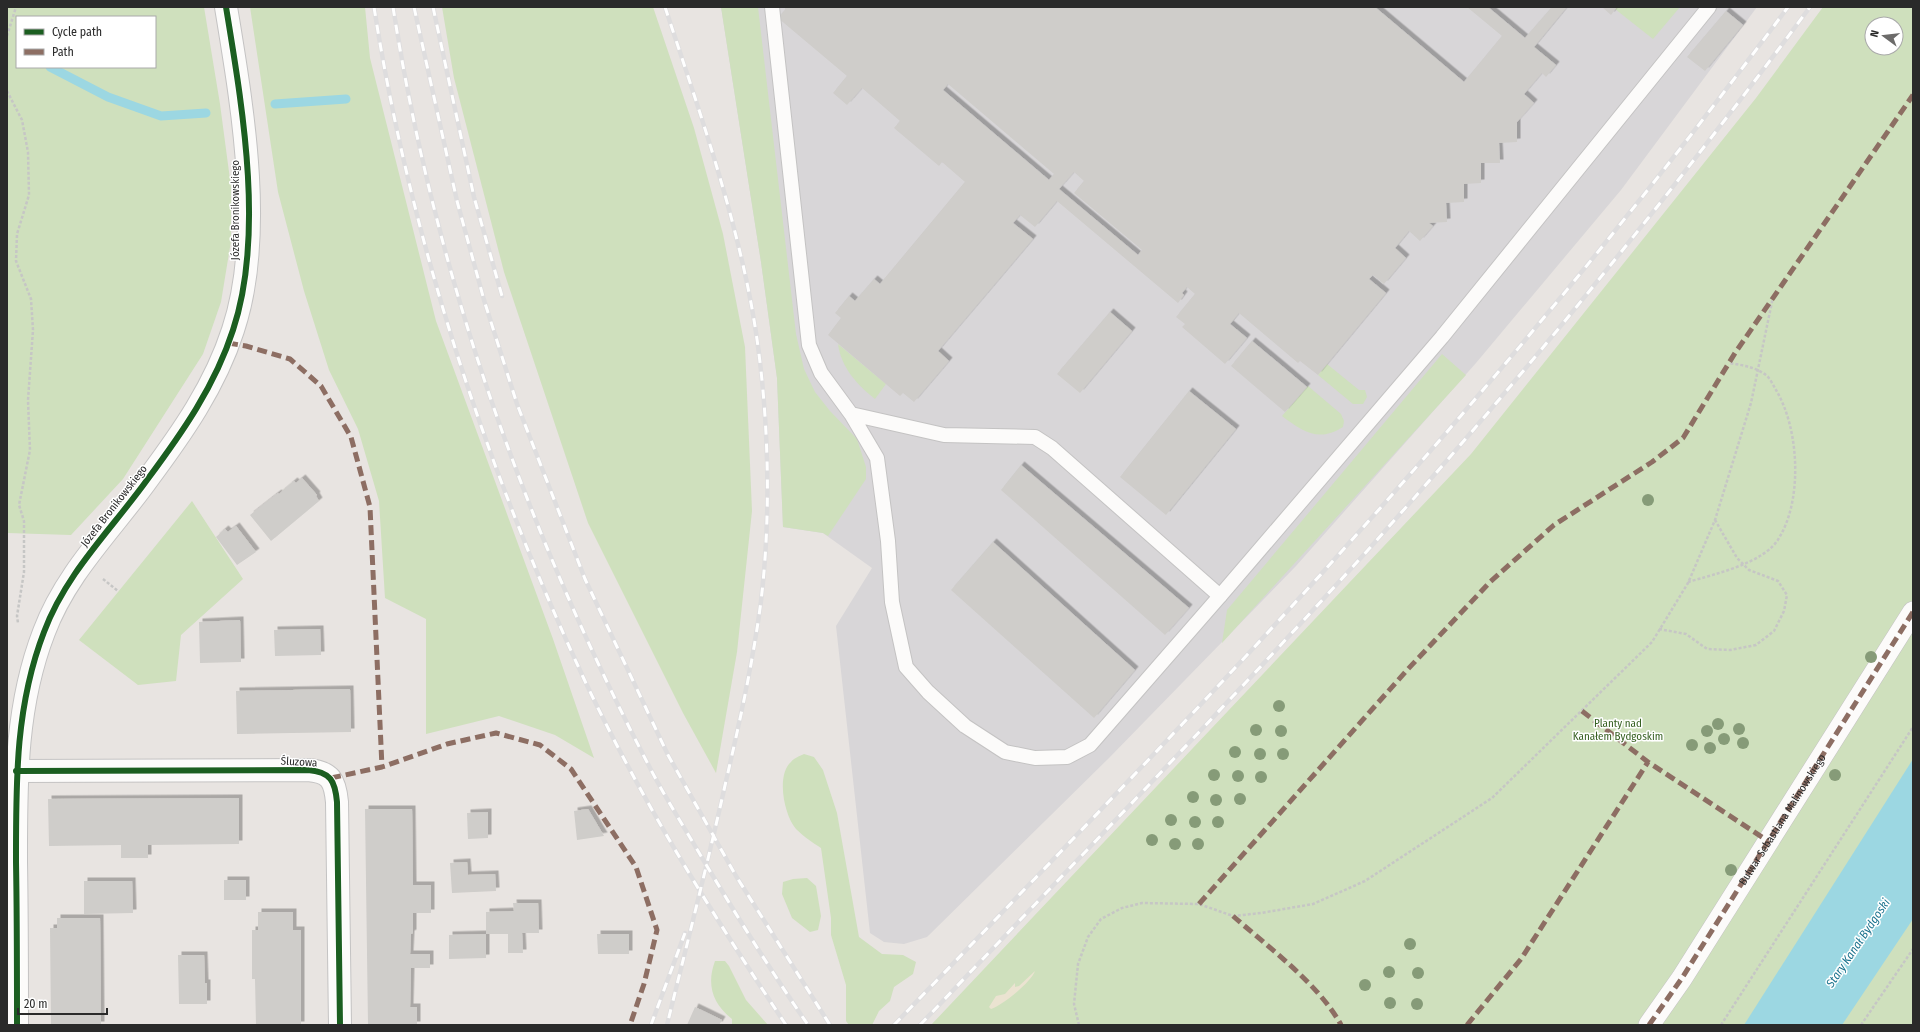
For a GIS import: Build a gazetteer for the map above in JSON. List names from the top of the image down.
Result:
{
  "streets": {
    "street": ["Józefa Bronikowskiego", "Śluzowa", "Bulwar Sebastiana Malinowskiego"]
  },
  "crossings": [
    ["Józefa Bronikowskiego", "Śluzowa"]
  ],
  "water": ["Stary Kanał Bydgoski"],
  "parks": ["Planty nad Kanałem Bydgoskim"],
  "legend": ["Cycle path", "Path"],
  "scale_bar": "20 m",
  "north": "left"
}
